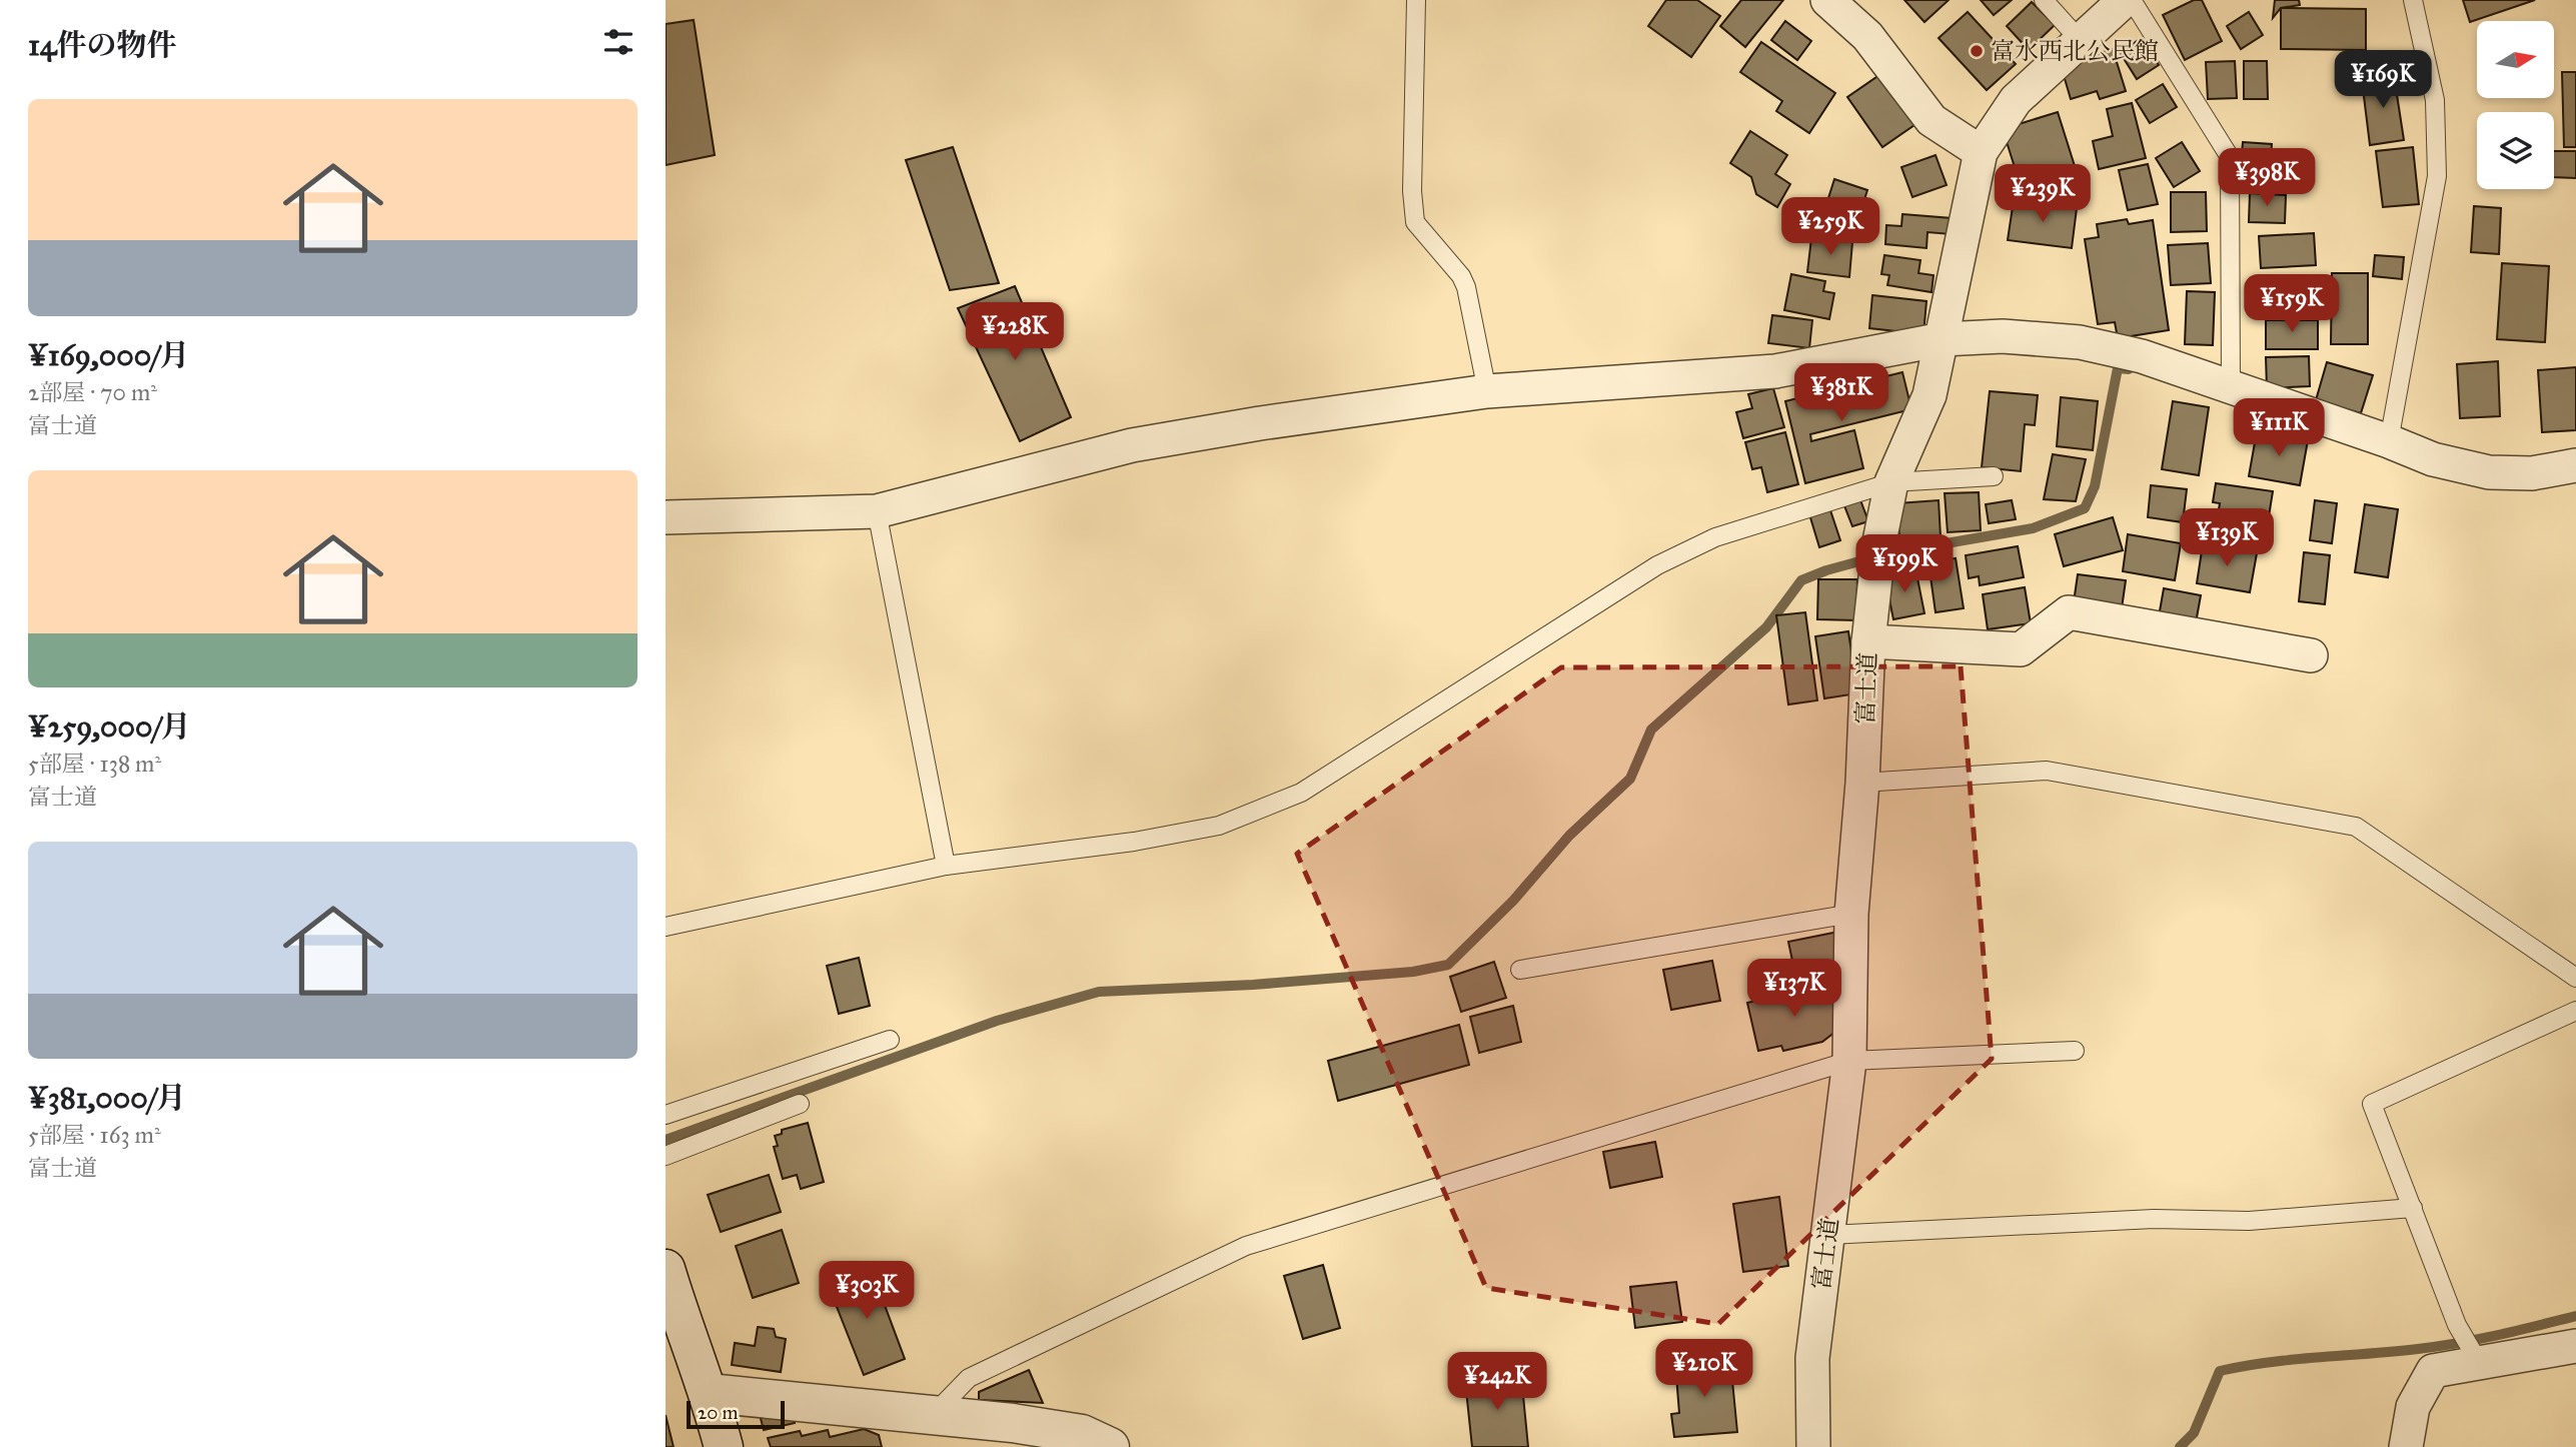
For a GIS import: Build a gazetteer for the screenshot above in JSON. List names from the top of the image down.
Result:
{
  "streets": {
    "street": ["富士道"]
  },
  "places": ["富水西北公民館"],
  "scale_bar": "20 m",
  "north": "right",
  "page": {
    "heading": "14件の物件",
    "price": [
      "¥169K",
      "¥398K",
      "¥239K",
      "¥259K",
      "¥159K",
      "¥228K",
      "¥381K",
      "¥111K",
      "¥139K",
      "¥199K",
      "¥137K",
      "¥303K",
      "¥210K",
      "¥242K"
    ],
    "list": [
      {
        "name": "¥169,000/月",
        "note": "2部屋 · 70 m² · 富士道"
      },
      {
        "name": "¥259,000/月",
        "note": "5部屋 · 138 m² · 富士道"
      },
      {
        "name": "¥381,000/月",
        "note": "5部屋 · 163 m² · 富士道"
      }
    ],
    "scale": "20 m"
  }
}
